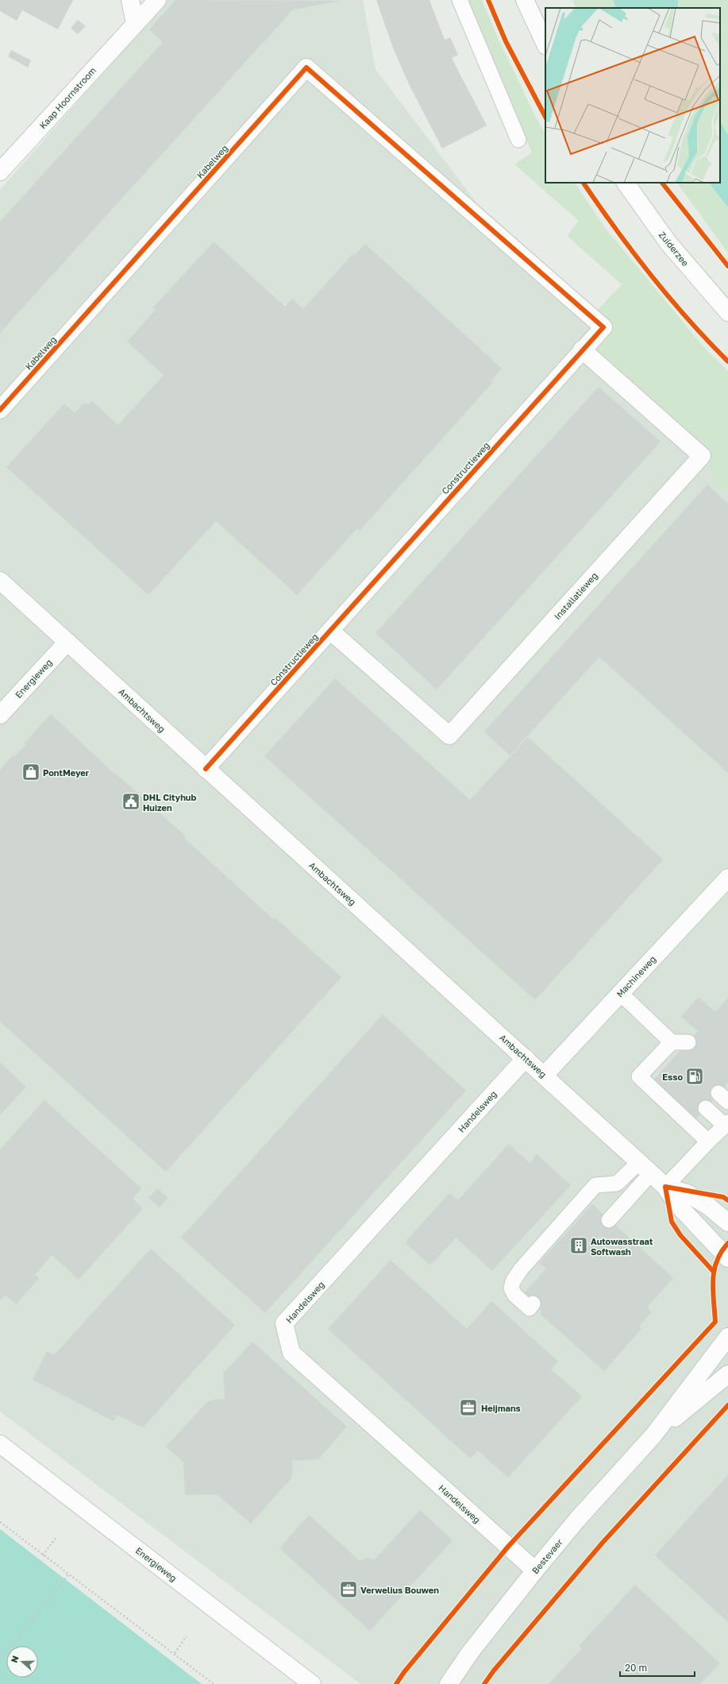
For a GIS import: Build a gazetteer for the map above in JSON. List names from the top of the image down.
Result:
{
  "streets": {
    "street": [
      "Kaap Hoornstroom",
      "Kabelweg",
      "Zuiderzee",
      "Constructieweg",
      "Installatieweg",
      "Energieweg",
      "Ambachtsweg",
      "Machineweg",
      "Handelsweg",
      "Bestevaer"
    ]
  },
  "crossings": [
    ["Kabelweg", "Constructieweg"],
    ["Constructieweg", "Installatieweg"],
    ["Constructieweg", "Ambachtsweg"],
    ["Energieweg", "Ambachtsweg"],
    ["Ambachtsweg", "Machineweg"],
    ["Ambachtsweg", "Handelsweg"],
    ["Handelsweg", "Bestevaer"]
  ],
  "places": {
    "shop": ["PontMeyer"],
    "public building": ["DHL Cityhub Huizen"],
    "fuel station": ["Esso"],
    "building": ["Autowasstraat Softwash"],
    "office": ["Heijmans", "Verwelius Bouwen"]
  },
  "scale_bar": "20 m",
  "north": "left"
}
